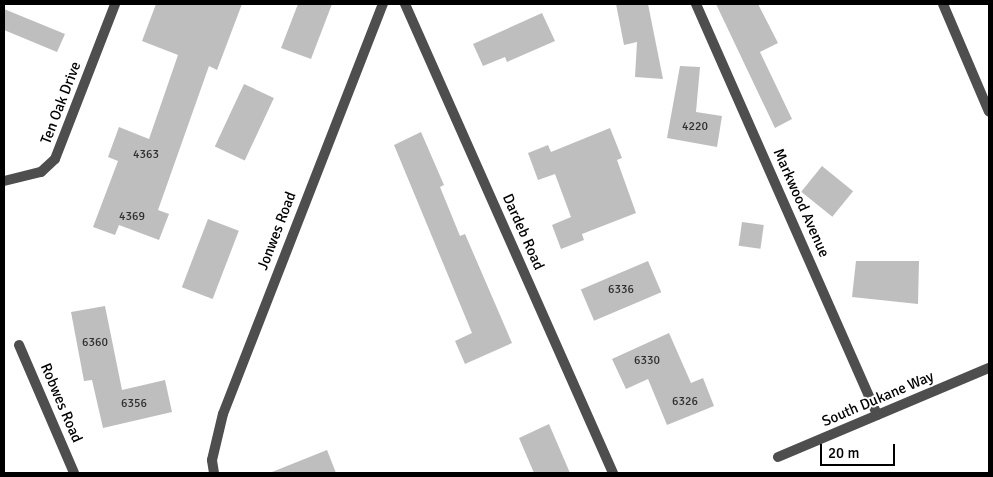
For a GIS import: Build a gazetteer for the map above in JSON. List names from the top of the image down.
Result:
{
  "streets": {
    "street": [
      "Ten Oak Drive",
      "Markwood Avenue",
      "Jonwes Road",
      "Dardeb Road",
      "South Dukane Way",
      "Robwes Road"
    ]
  },
  "crossings": [
    ["Markwood Avenue", "South Dukane Way"]
  ],
  "house_numbers": [
    "4220",
    "4363",
    "4369",
    "6336",
    "6360",
    "6330",
    "6326",
    "6356"
  ],
  "scale_bar": "20 m"
}
